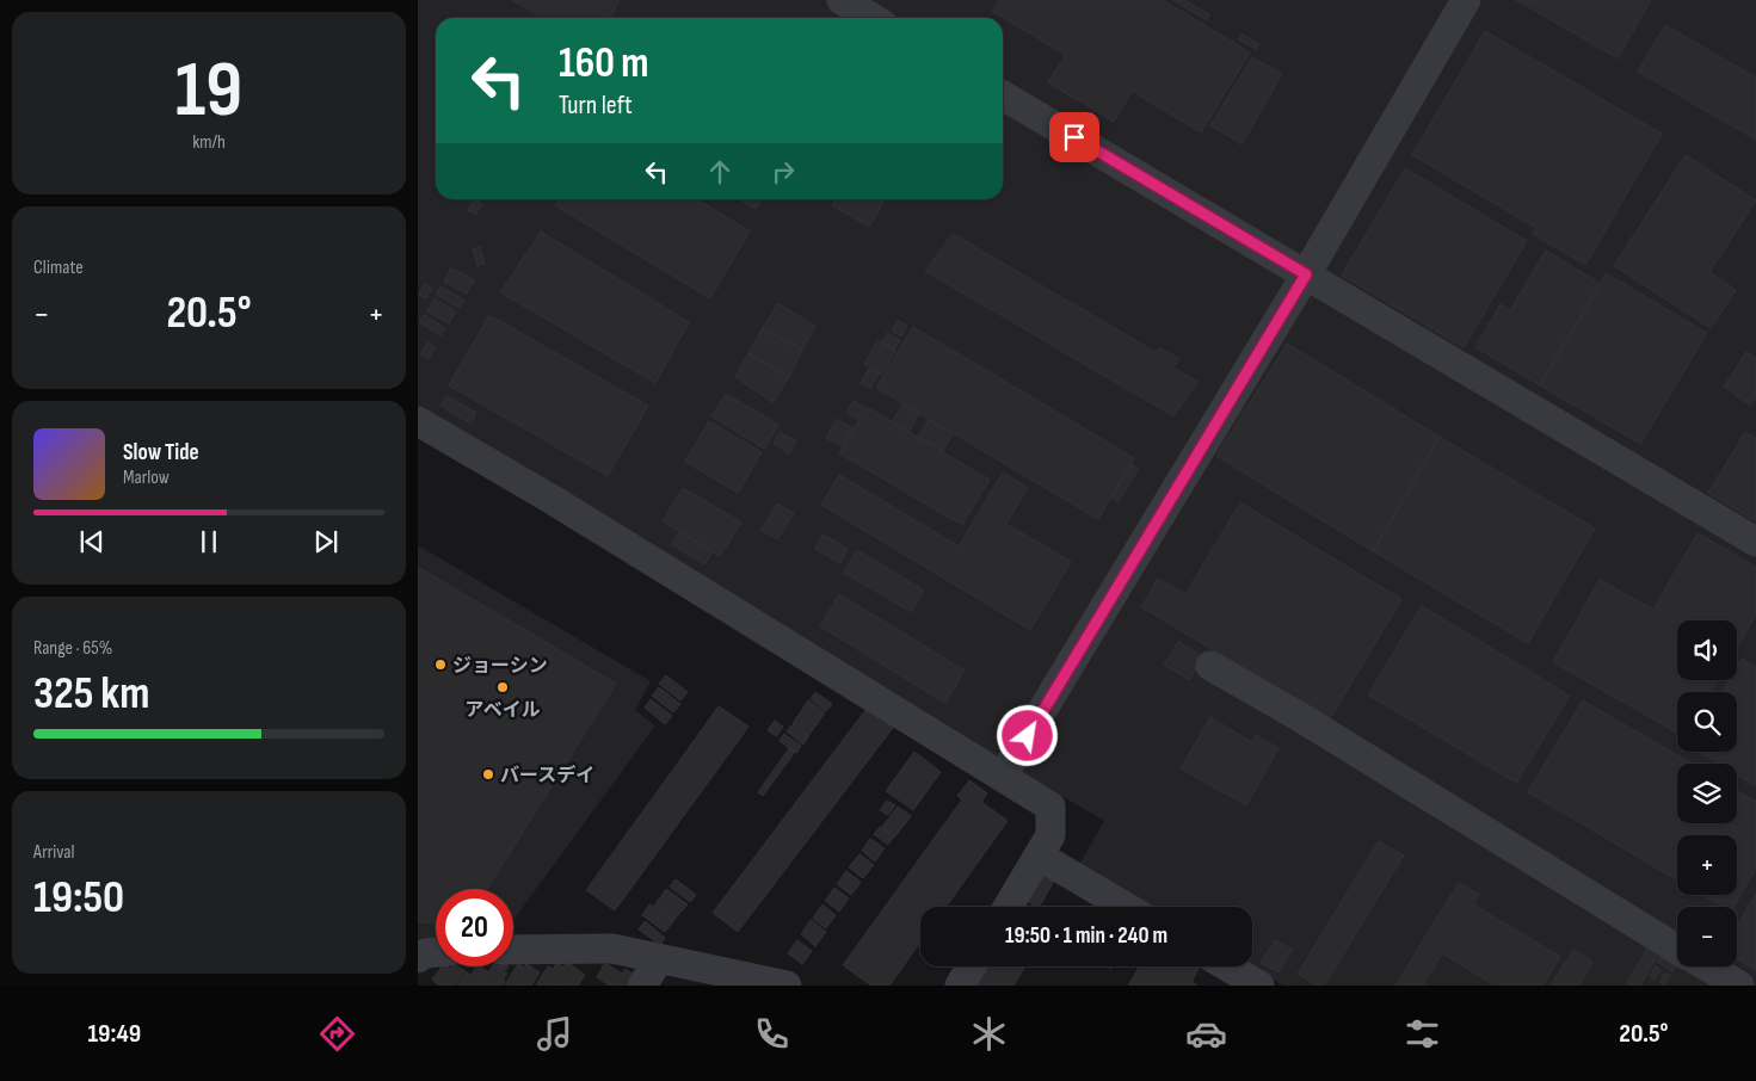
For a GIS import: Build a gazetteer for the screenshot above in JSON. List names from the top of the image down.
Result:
{
  "places": ["ジョーシン", "アベイル", "バースデイ"],
  "page": {
    "tile": [
      ["19", "km/h"],
      "Climate",
      ["Range · 65%", "325 km"],
      ["Arrival", "19:50"]
    ],
    "turn": ["160 m", "Turn left"],
    "heat": ["−", "20.5°", "+"],
    "song": ["Slow Tide", "Marlow"],
    "map_buttons": ["+", "−"],
    "limit": "20",
    "trip": "19:50 · 1 min · 240 m",
    "tabs": ["19:49", "20.5°"]
  }
}
